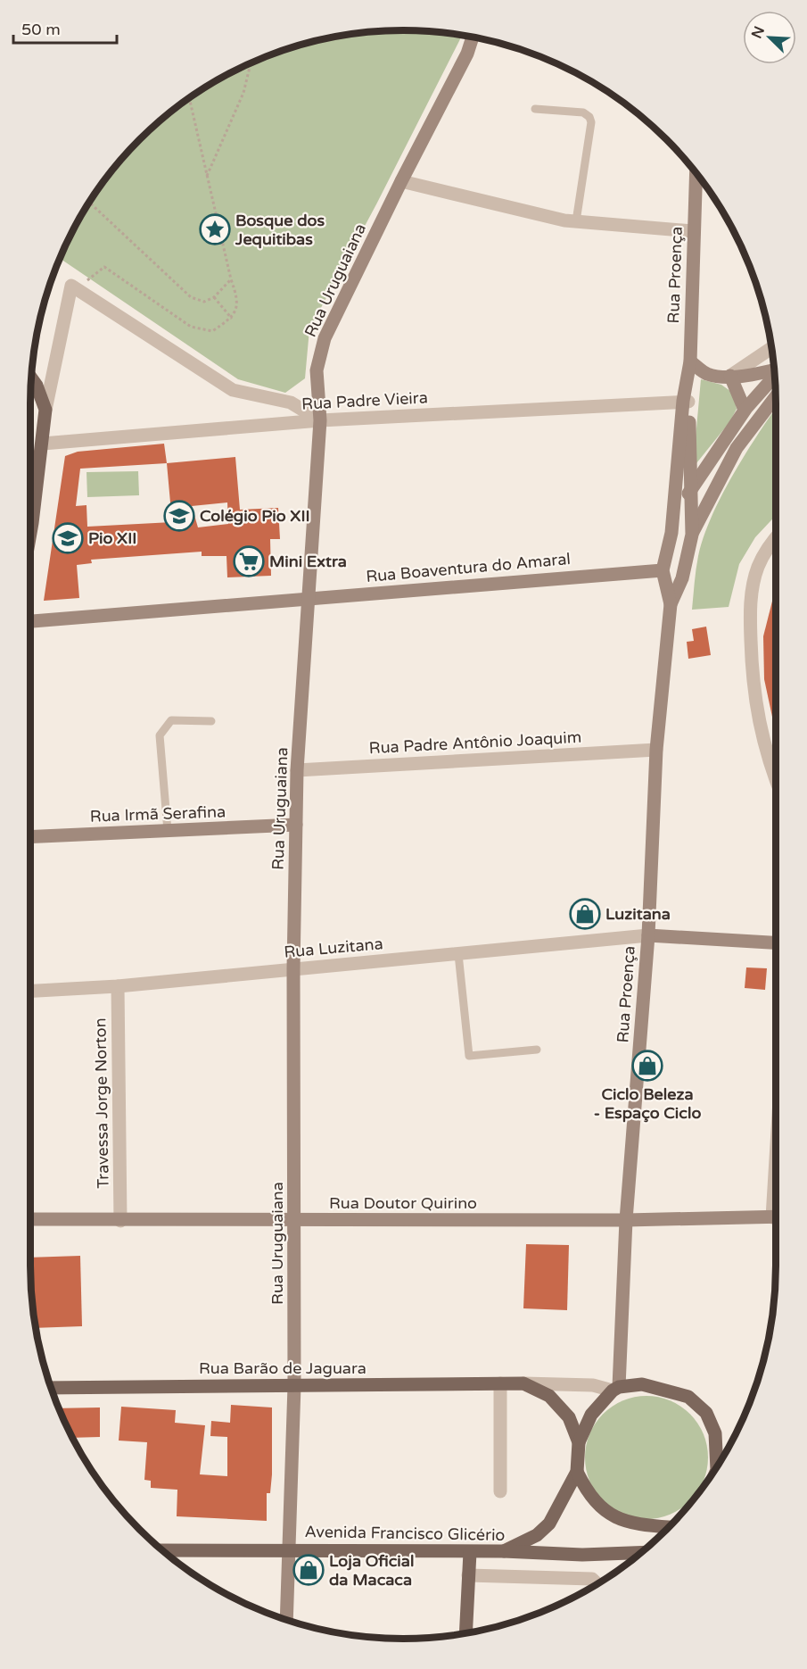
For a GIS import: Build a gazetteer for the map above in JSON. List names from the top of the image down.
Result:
{
  "streets": {
    "main road": [
      "Rua Proença",
      "Rua Uruguaiana",
      "Rua Boaventura do Amaral",
      "Rua Irmã Serafina",
      "Rua Doutor Quirino",
      "Rua Barão de Jaguara",
      "Avenida Francisco Glicério"
    ],
    "street": [
      "Rua Padre Vieira",
      "Rua Padre Antônio Joaquim",
      "Rua Luzitana",
      "Travessa Jorge Norton"
    ]
  },
  "crossings": [
    ["Rua Proença", "Rua Padre Vieira"],
    ["Rua Proença", "Rua Boaventura do Amaral"],
    ["Rua Proença", "Rua Padre Antônio Joaquim"],
    ["Rua Proença", "Rua Luzitana"],
    ["Rua Proença", "Rua Doutor Quirino"],
    ["Rua Uruguaiana", "Rua Padre Vieira"],
    ["Rua Uruguaiana", "Rua Boaventura do Amaral"],
    ["Rua Uruguaiana", "Rua Padre Antônio Joaquim"],
    ["Rua Uruguaiana", "Rua Irmã Serafina"],
    ["Rua Uruguaiana", "Rua Luzitana"],
    ["Rua Uruguaiana", "Rua Doutor Quirino"],
    ["Rua Uruguaiana", "Rua Barão de Jaguara"],
    ["Rua Uruguaiana", "Avenida Francisco Glicério"],
    ["Rua Luzitana", "Travessa Jorge Norton"],
    ["Travessa Jorge Norton", "Rua Doutor Quirino"]
  ],
  "places": {
    "place": ["Bosque dos Jequitibas"],
    "school or university": ["Colégio Pio XII", "Pio XII"],
    "supermarket": ["Mini Extra"],
    "shop": ["Luzitana", "Ciclo Beleza - Espaço Ciclo", "Loja Oficial da Macaca"]
  },
  "scale_bar": "50 m",
  "north": "top left"
}
